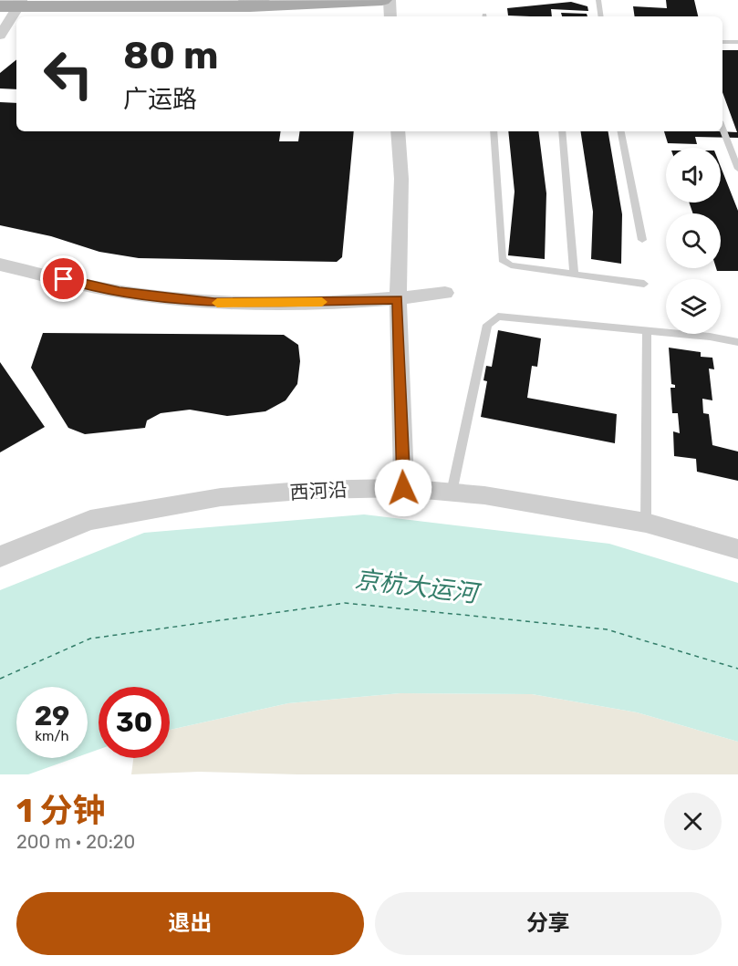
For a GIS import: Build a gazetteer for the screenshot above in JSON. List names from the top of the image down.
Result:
{
  "streets": {
    "street": ["西河沿"]
  },
  "water": ["京杭大运河"],
  "page": {
    "turn": ["80 m", "广运路"],
    "speed": "29 km/h",
    "limit": "30",
    "heading": ["1 分钟", "200 m · 20:20"],
    "buttons": ["退出", "分享"]
  }
}
